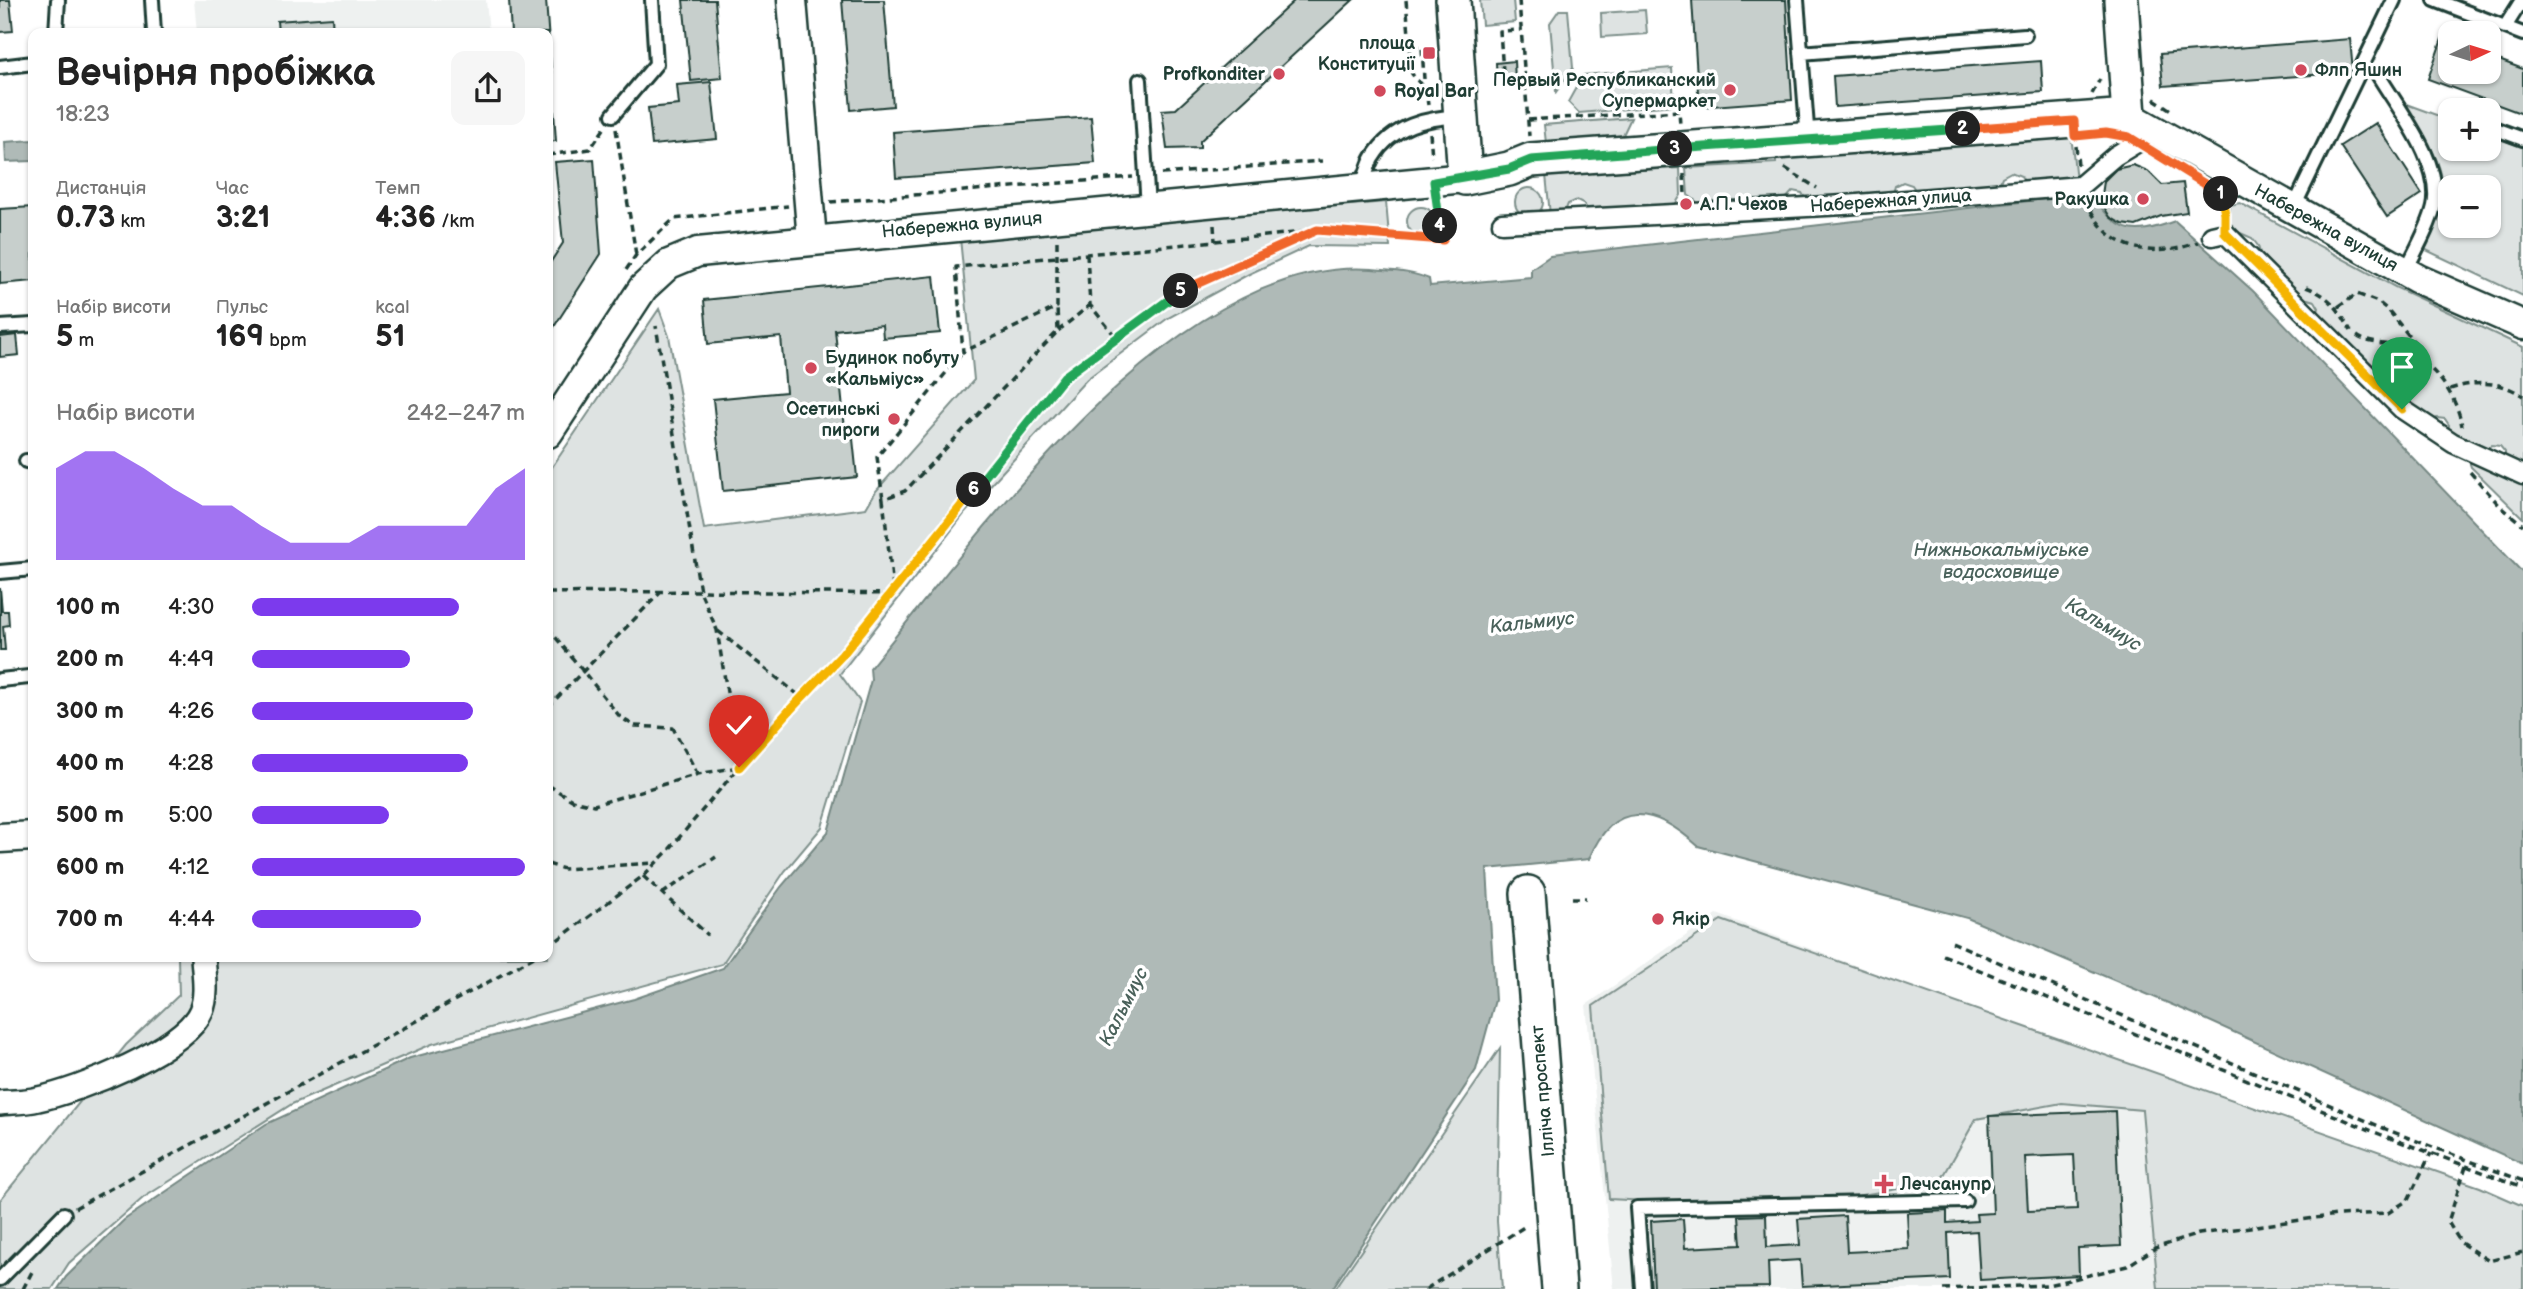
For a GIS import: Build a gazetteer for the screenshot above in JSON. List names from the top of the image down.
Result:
{
  "streets": {
    "main road": ["Ілліча проспект"],
    "street": ["Набережная улица", "Набережна вулиця"]
  },
  "water": ["Нижньокальміуське водосховище", "Кальмиус"],
  "places": {
    "transit": ["площа Конституції"],
    "other": [
      "Флп Яшин",
      "Profkonditer",
      "Первый Республиканский Супермаркет",
      "Royal Bar",
      "Ракушка",
      "А.П. Чехов",
      "Будинок побуту «Кальміус»",
      "Осетинські пироги",
      "Якір"
    ],
    "health": ["Лечсанупр"]
  },
  "north": "right",
  "page": {
    "map_buttons": ["+", "−"],
    "heading": ["Вечірня пробіжка", "18:23"],
    "pins": [
      "2",
      "3",
      "1",
      "4",
      "5",
      "6"
    ],
    "stats": [
      ["Дистанція", "0.73 km"],
      ["Час", "3:21"],
      ["Темп", "4:36 /km"],
      ["Набір висоти", "5 m"],
      ["Пульс", "169 bpm"],
      ["kcal", "51"]
    ],
    "chart": ["Набір висоти", "242–247 m"],
    "list": [
      {
        "name": "100 m",
        "note": "4:30"
      },
      {
        "name": "200 m",
        "note": "4:49"
      },
      {
        "name": "300 m",
        "note": "4:26"
      },
      {
        "name": "400 m",
        "note": "4:28"
      },
      {
        "name": "500 m",
        "note": "5:00"
      },
      {
        "name": "600 m",
        "note": "4:12"
      },
      {
        "name": "700 m",
        "note": "4:44"
      }
    ]
  }
}
